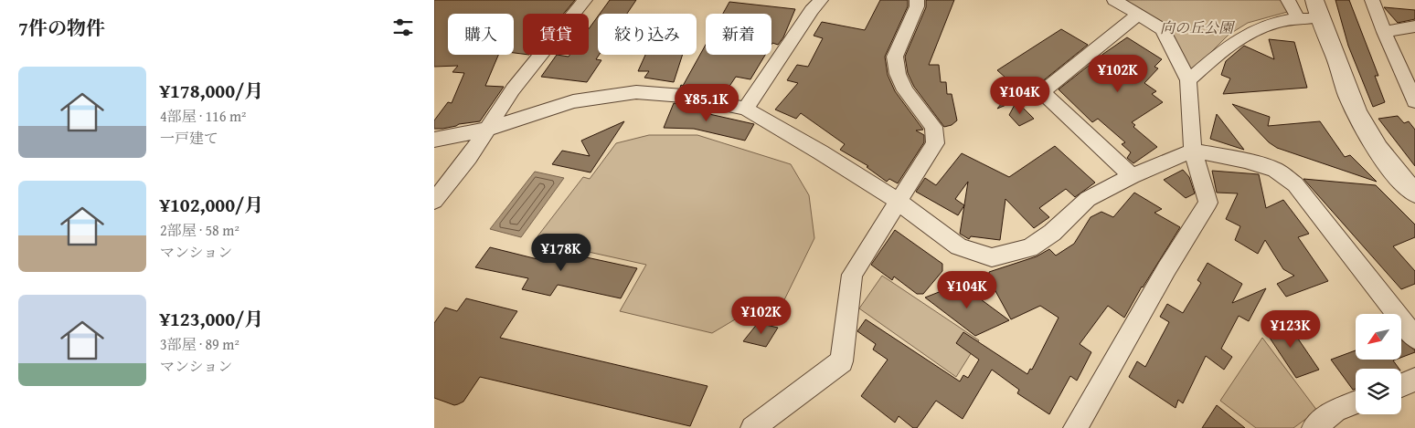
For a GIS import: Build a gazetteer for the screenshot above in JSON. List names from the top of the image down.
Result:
{
  "parks": ["向の丘公園"],
  "north": "bottom left",
  "page": {
    "heading": "7件の物件",
    "chip": [
      "購入",
      "賃貸",
      "絞り込み",
      "新着"
    ],
    "list": [
      {
        "name": "¥178,000/月",
        "note": "4部屋 · 116 m² · 一戸建て"
      },
      {
        "name": "¥102,000/月",
        "note": "2部屋 · 58 m² · マンション"
      },
      {
        "name": "¥123,000/月",
        "note": "3部屋 · 89 m² · マンション"
      }
    ],
    "price": [
      "¥102K",
      "¥104K",
      "¥85.1K",
      "¥178K",
      "¥104K",
      "¥102K",
      "¥123K"
    ]
  }
}
